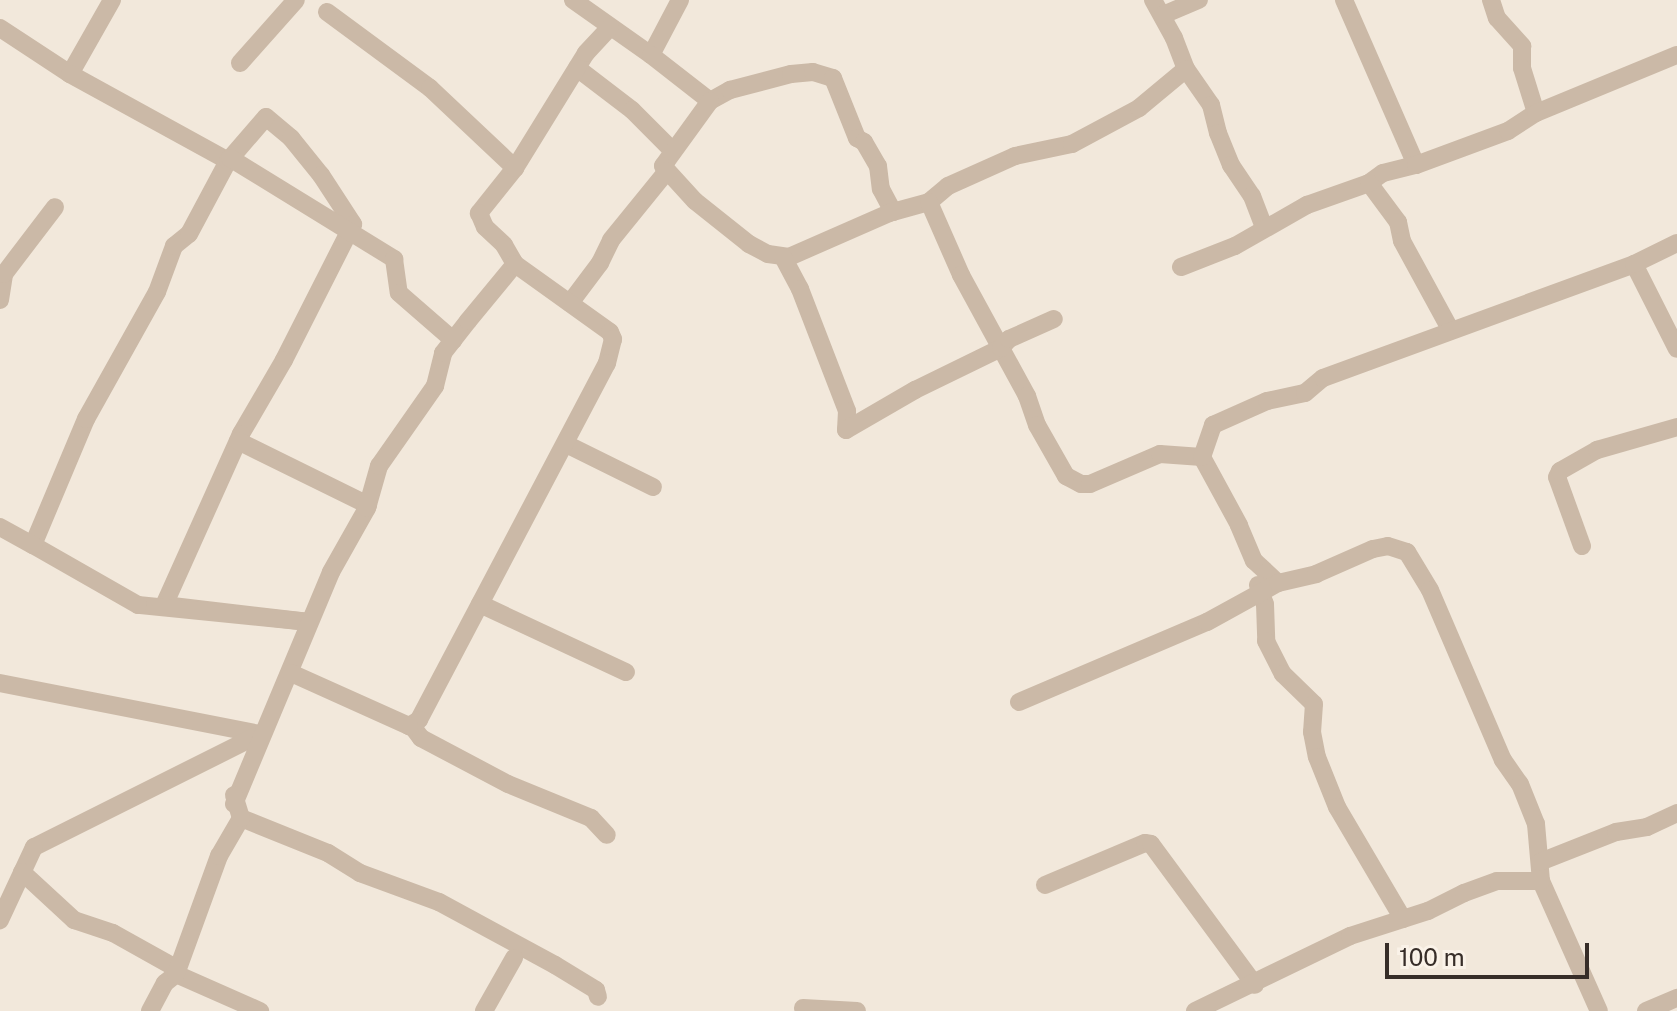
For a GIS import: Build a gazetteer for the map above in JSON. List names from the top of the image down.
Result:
{
  "scale_bar": "100 m"
}
